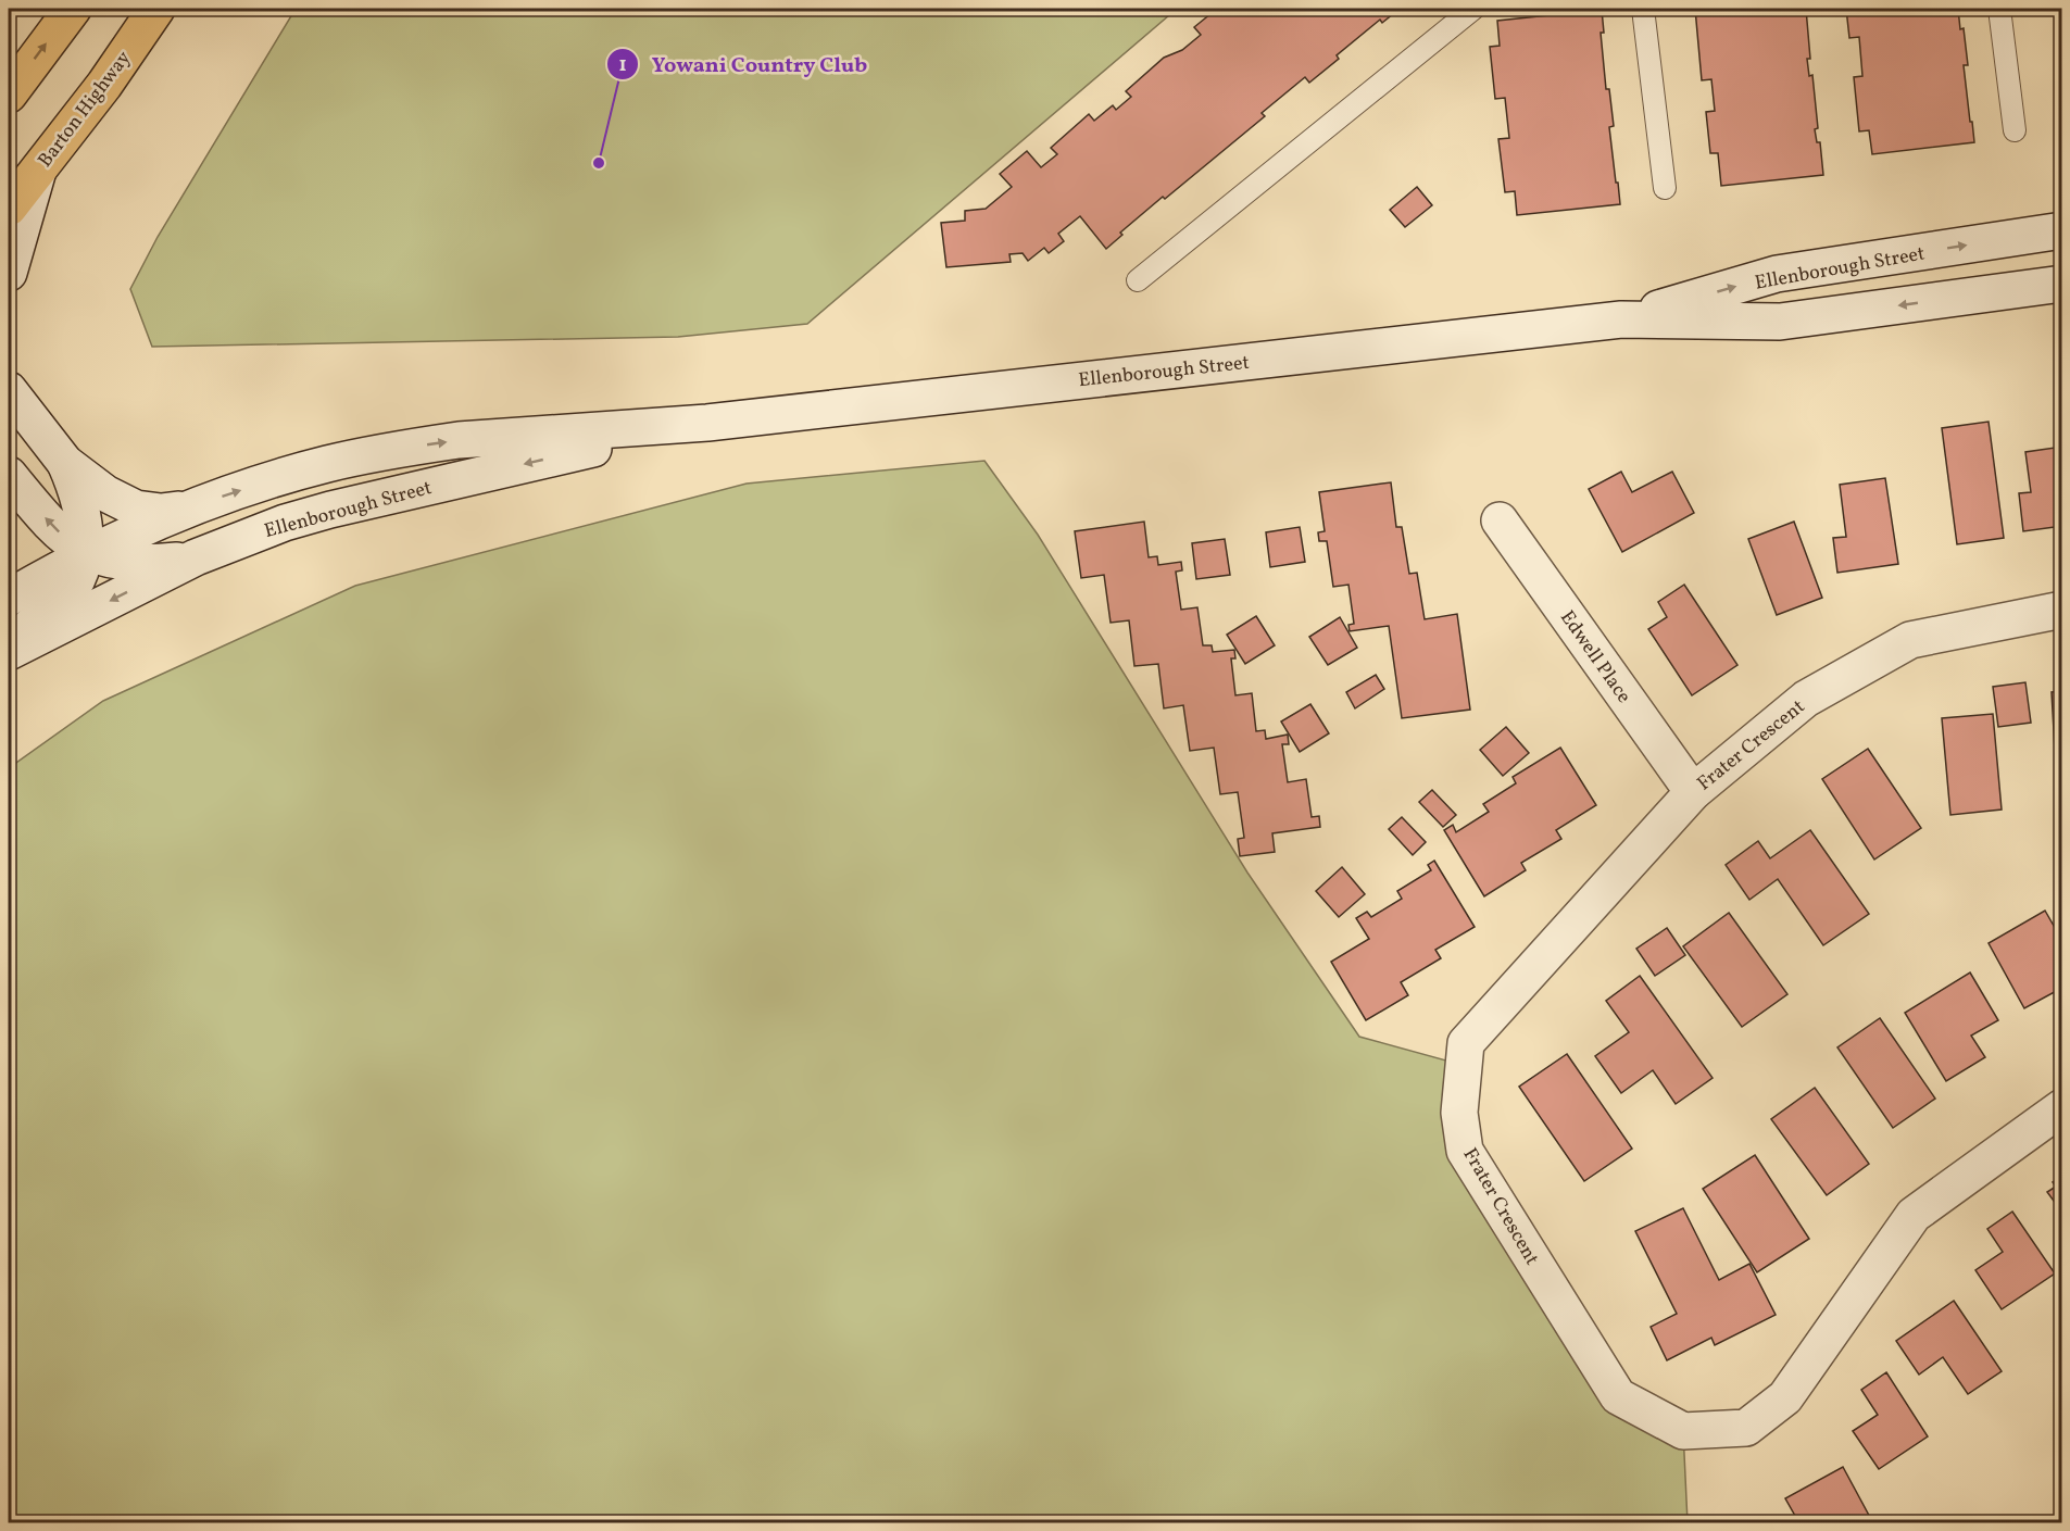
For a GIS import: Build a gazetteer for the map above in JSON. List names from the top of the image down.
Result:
{
  "streets": {
    "highway": ["Barton Highway"],
    "main road": ["Ellenborough Street", "Edwell Place", "Frater Crescent"]
  },
  "crossings": [
    ["Edwell Place", "Frater Crescent"]
  ],
  "places": ["Yowani Country Club"]
}
